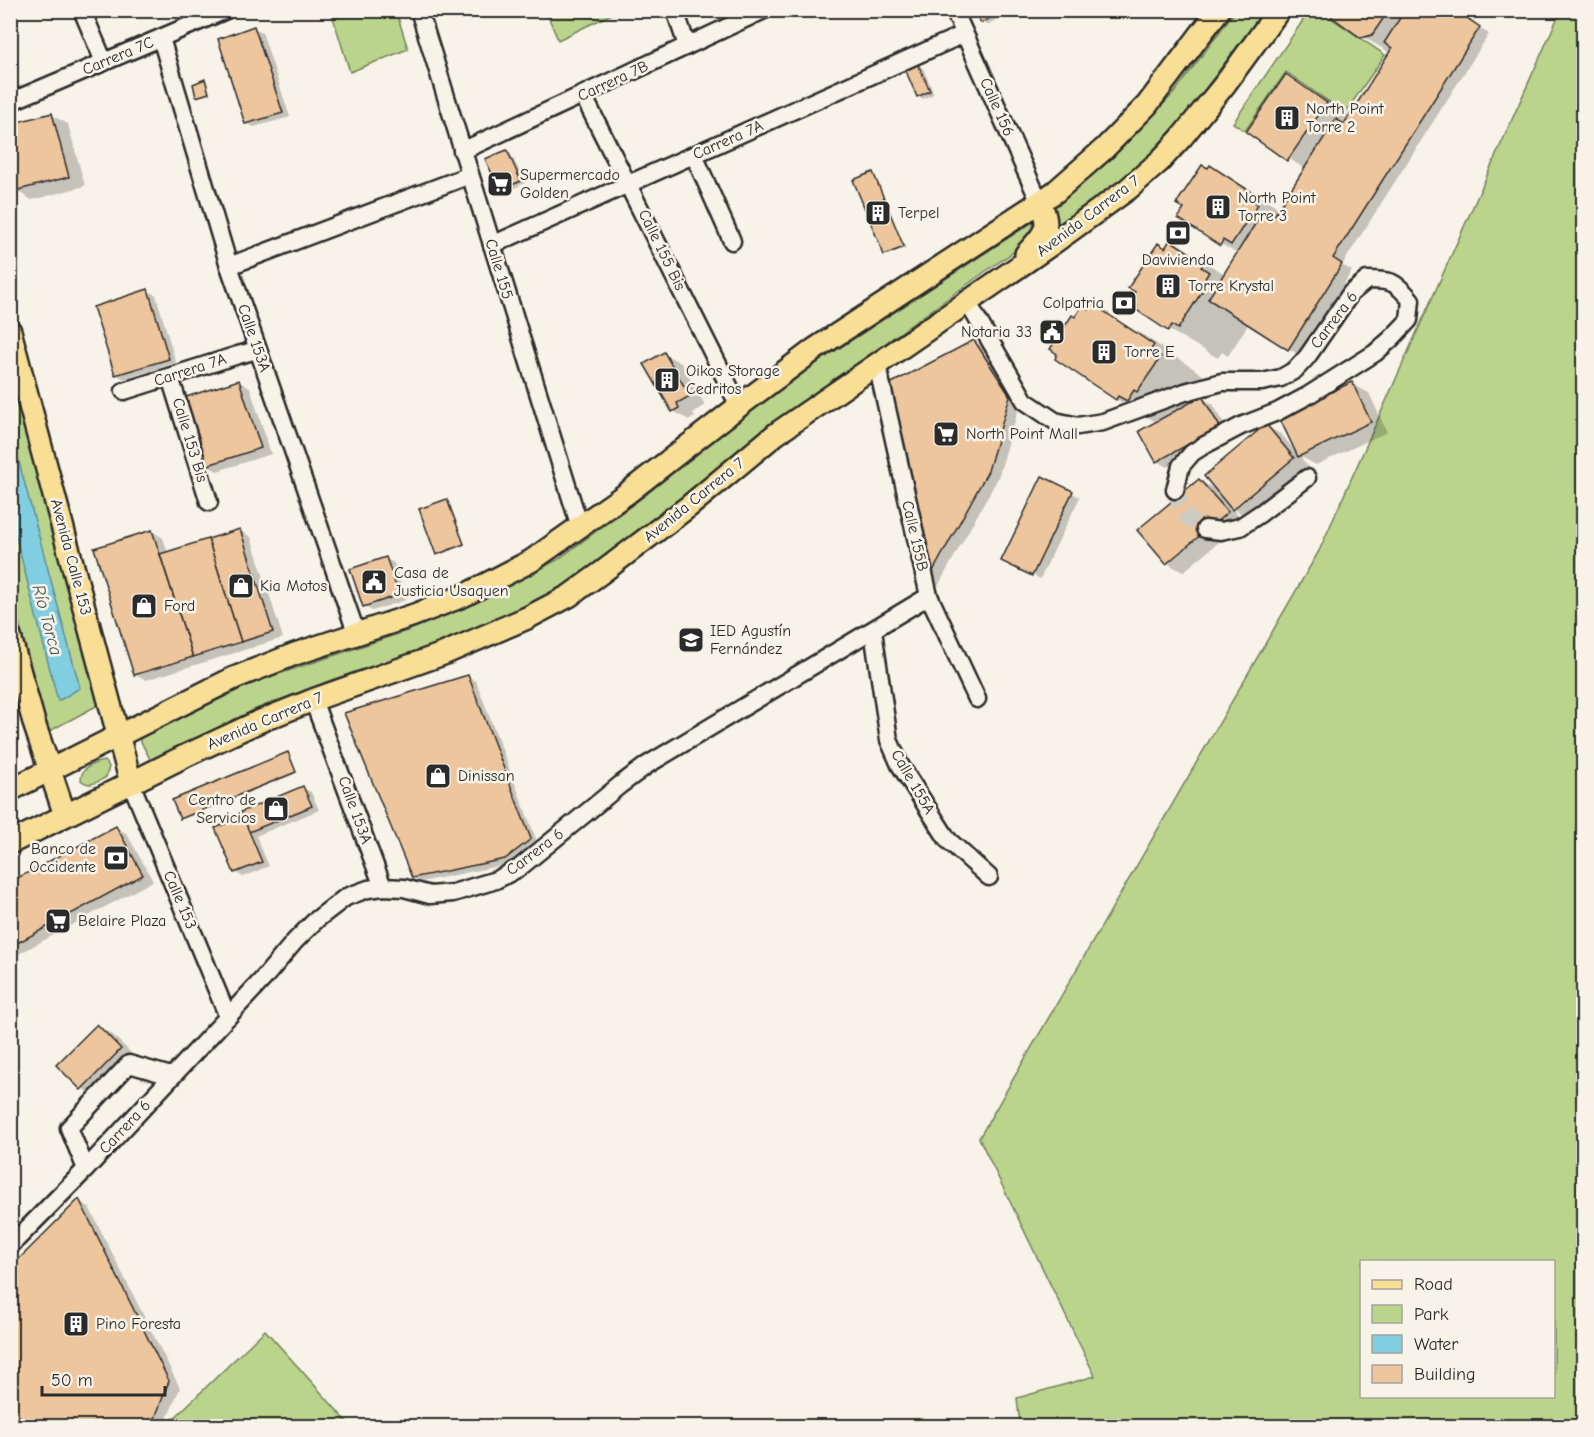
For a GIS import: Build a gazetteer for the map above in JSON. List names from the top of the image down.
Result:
{
  "streets": {
    "main road": ["Avenida Carrera 7", "Avenida Calle 153"],
    "street": [
      "Carrera 7C",
      "Carrera 7B",
      "Calle 156",
      "Carrera 7A",
      "Calle 155 Bis",
      "Calle 155",
      "Carrera 6",
      "Calle 153A",
      "Calle 153 Bis",
      "Calle 155B",
      "Calle 155A",
      "Calle 153"
    ]
  },
  "crossings": [
    ["Carrera 7C", "Calle 153A"],
    ["Carrera 7B", "Calle 155 Bis"],
    ["Carrera 7B", "Calle 155"],
    ["Calle 156", "Carrera 7A"],
    ["Carrera 7A", "Calle 155 Bis"],
    ["Carrera 7A", "Calle 155"],
    ["Carrera 7A", "Calle 153A"],
    ["Carrera 7A", "Calle 153 Bis"],
    ["Avenida Carrera 7", "Carrera 6"],
    ["Avenida Carrera 7", "Calle 153A"],
    ["Avenida Carrera 7", "Calle 155B"],
    ["Avenida Carrera 7", "Avenida Calle 153"],
    ["Avenida Carrera 7", "Calle 153"],
    ["Carrera 6", "Calle 153A"],
    ["Carrera 6", "Calle 155B"],
    ["Carrera 6", "Calle 155A"],
    ["Carrera 6", "Calle 153"],
    ["Avenida Calle 153", "Calle 153"]
  ],
  "water": ["Río Torca"],
  "places": {
    "building": [
      "North Point Torre 2",
      "North Point Torre 3",
      "Terpel",
      "Torre Krystal",
      "Torre E",
      "Oikos Storage Cedritos",
      "Pino Foresta"
    ],
    "supermarket": ["Supermercado Golden", "North Point Mall", "Belaire Plaza"],
    "bank": ["Davivienda", "Colpatria", "Banco de Occidente"],
    "public building": ["Notaria 33", "Casa de Justicia Usaquen"],
    "shop": [
      "Kia Motos",
      "Ford",
      "Dinissan",
      "Centro de Servicios"
    ],
    "school or university": ["IED Agustín Fernández"]
  },
  "legend": [
    "Road",
    "Park",
    "Water",
    "Building"
  ],
  "scale_bar": "50 m"
}
